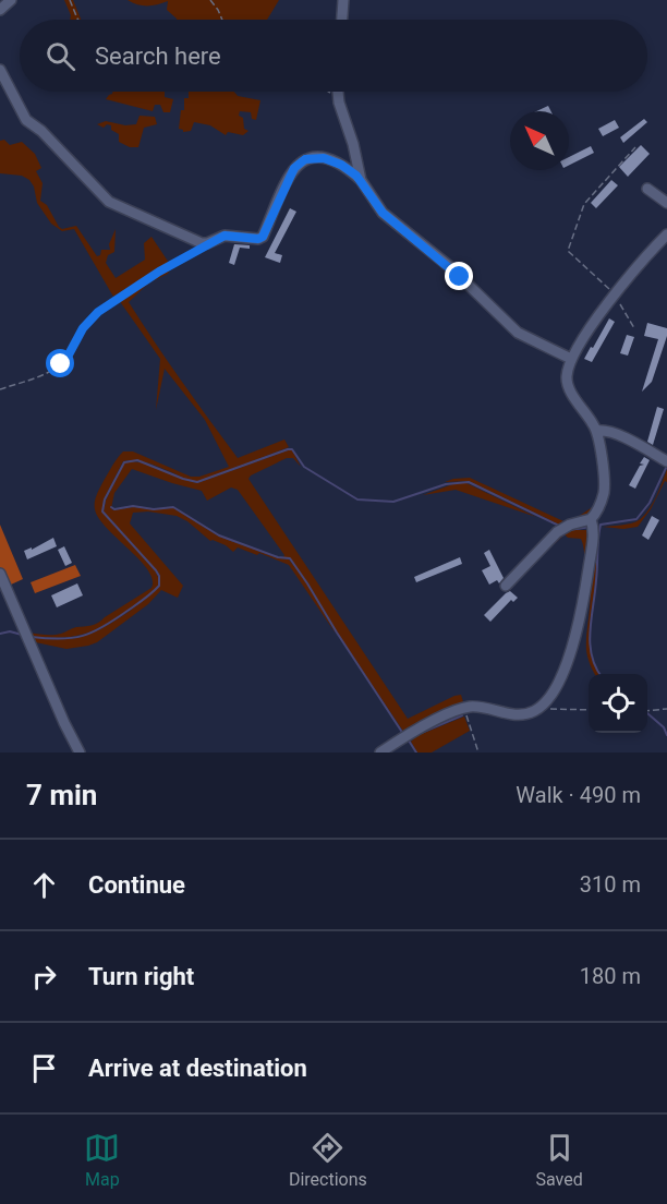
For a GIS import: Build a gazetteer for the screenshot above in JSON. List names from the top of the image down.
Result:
{
  "north": "top left",
  "page": {
    "search": "Search here",
    "heading": ["7 min", "Walk · 490 m"],
    "list": [
      ["Continue", "310 m"],
      ["Turn right", "180 m"],
      "Arrive at destination"
    ],
    "nav": ["Map", "Directions", "Saved"]
  }
}
